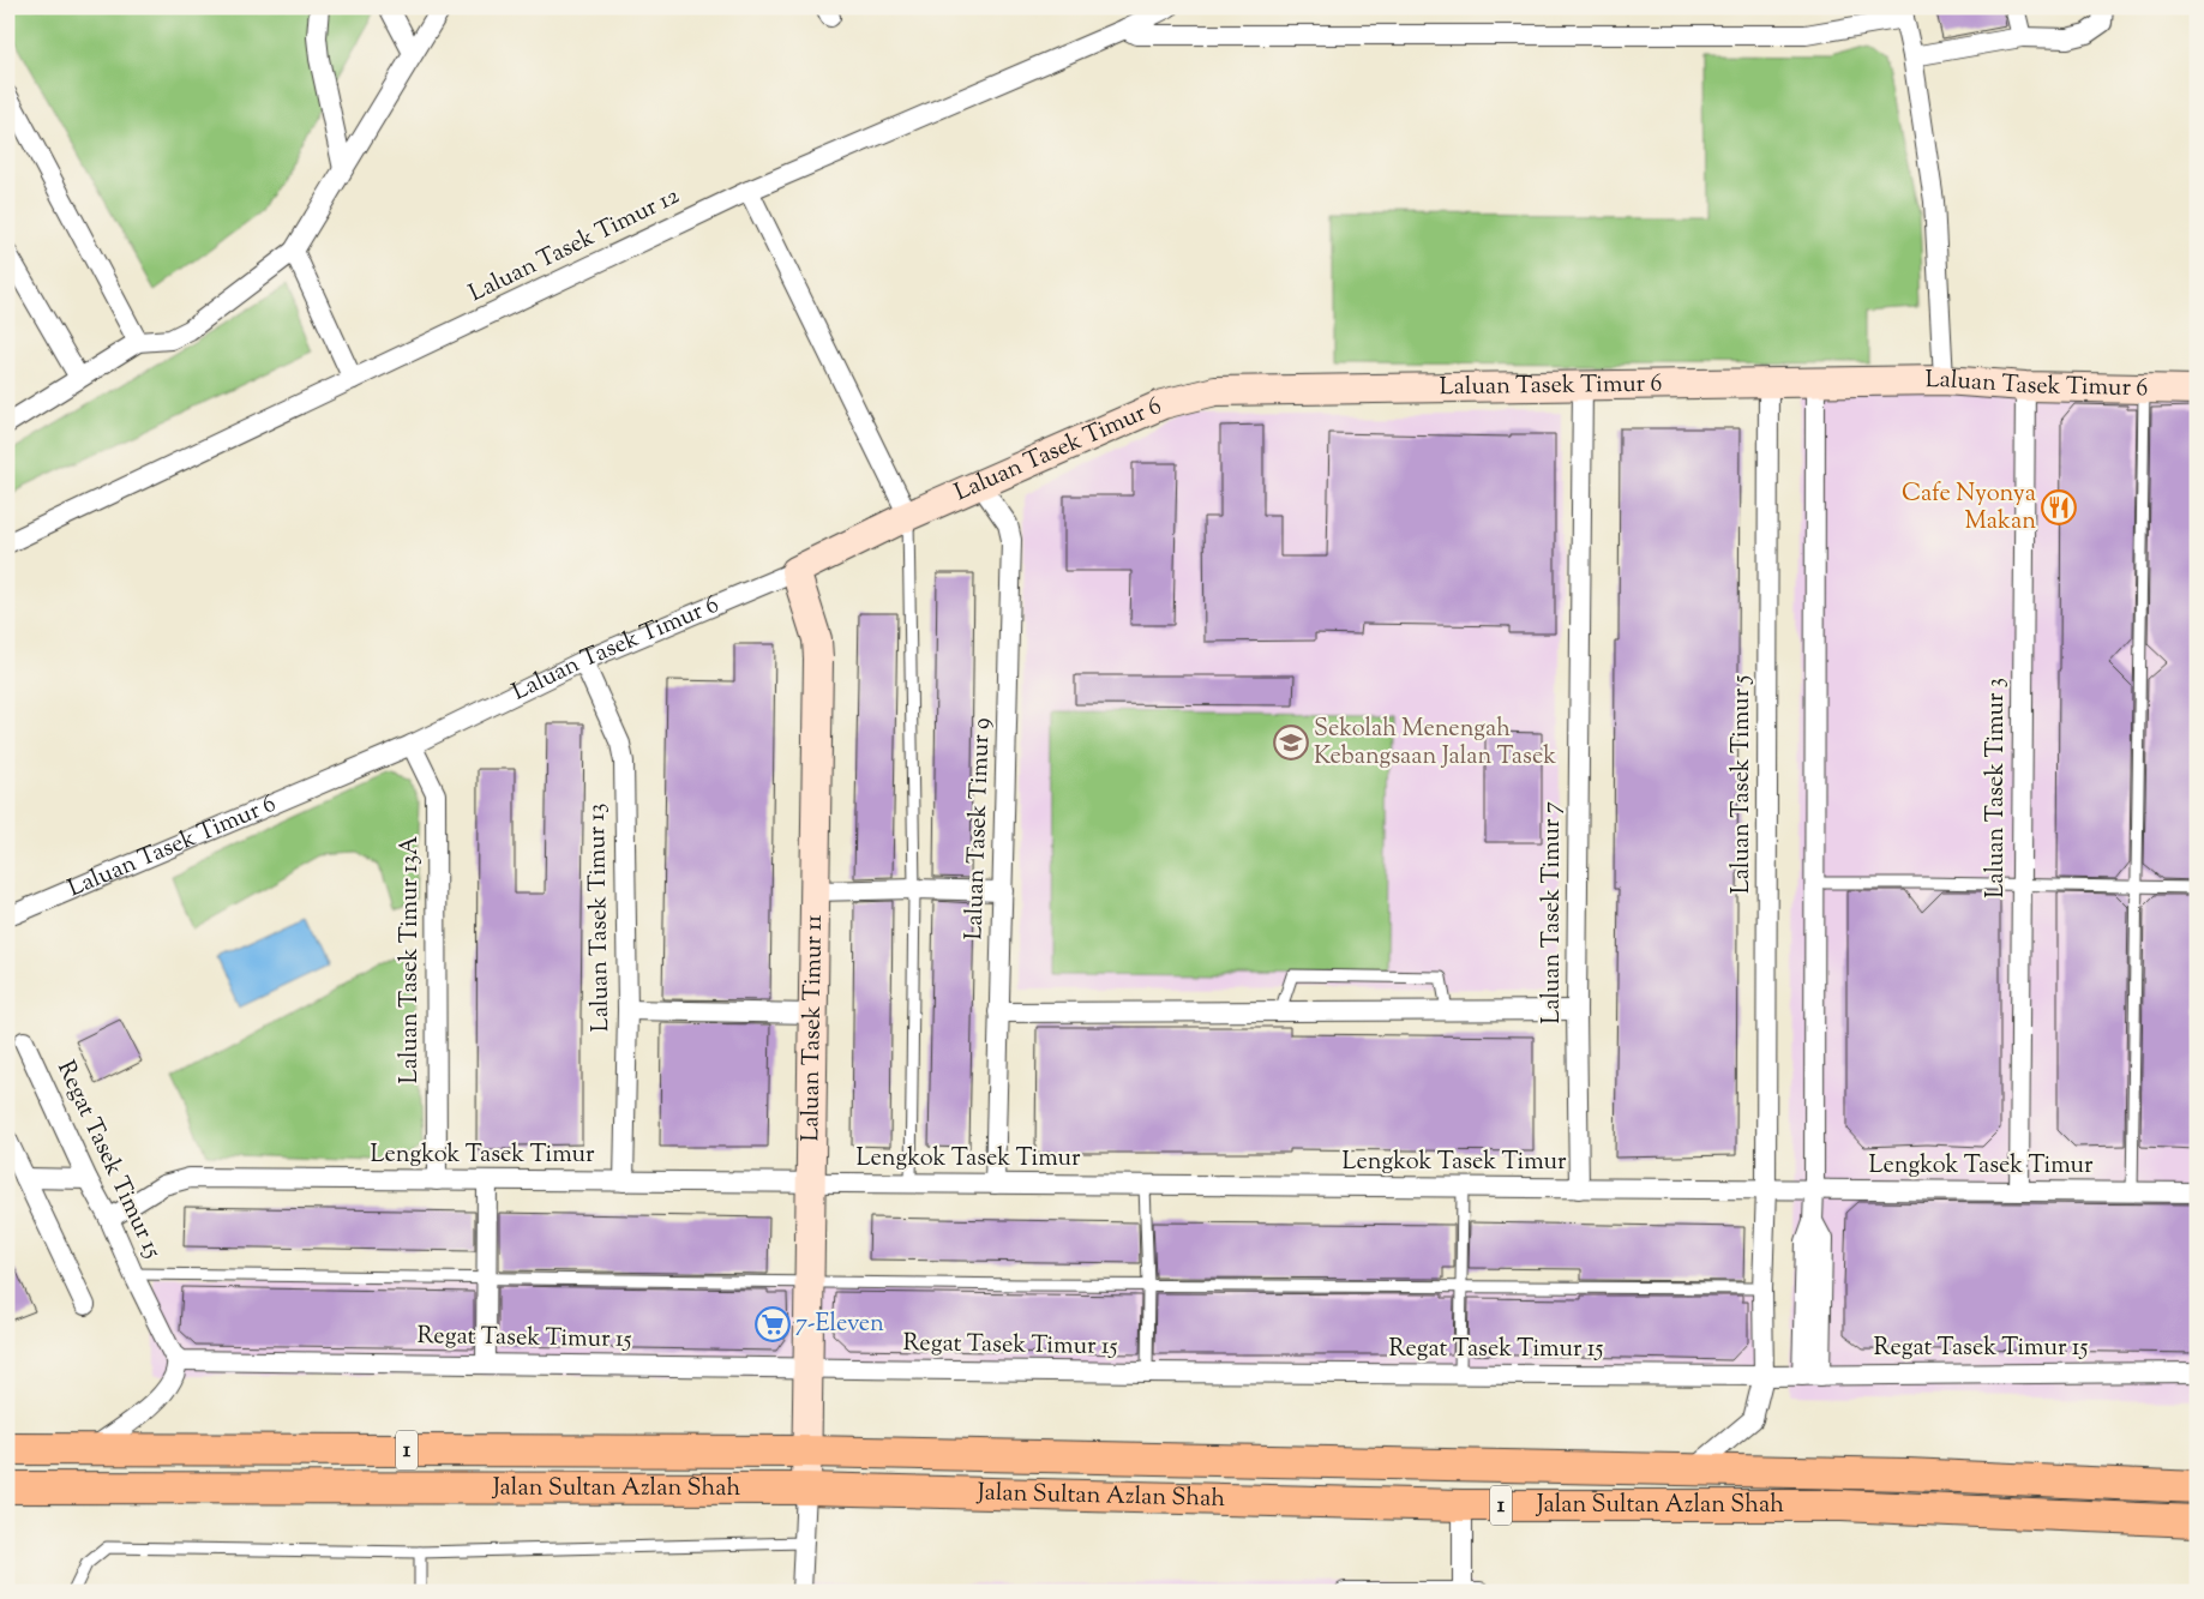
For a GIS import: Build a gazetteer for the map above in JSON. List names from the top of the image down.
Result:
{
  "streets": {
    "main road": ["1", "Jalan Sultan Azlan Shah"],
    "street": [
      "Laluan Tasek Timur 12",
      "Laluan Tasek Timur 6",
      "Laluan Tasek Timur 5",
      "Laluan Tasek Timur 3",
      "Laluan Tasek Timur 9",
      "Laluan Tasek Timur 7",
      "Laluan Tasek Timur 13",
      "Laluan Tasek Timur 13A",
      "Laluan Tasek Timur 11",
      "Lengkok Tasek Timur",
      "Regat Tasek Timur 15"
    ]
  },
  "crossings": [
    ["Laluan Tasek Timur 6", "Laluan Tasek Timur 5"],
    ["Laluan Tasek Timur 6", "Laluan Tasek Timur 3"],
    ["Laluan Tasek Timur 6", "Laluan Tasek Timur 9"],
    ["Laluan Tasek Timur 6", "Laluan Tasek Timur 7"],
    ["Laluan Tasek Timur 6", "Laluan Tasek Timur 13"],
    ["Laluan Tasek Timur 6", "Laluan Tasek Timur 13A"],
    ["Laluan Tasek Timur 6", "Laluan Tasek Timur 11"],
    ["Laluan Tasek Timur 5", "Lengkok Tasek Timur"],
    ["Laluan Tasek Timur 3", "Lengkok Tasek Timur"],
    ["Laluan Tasek Timur 9", "Lengkok Tasek Timur"],
    ["Laluan Tasek Timur 7", "Lengkok Tasek Timur"],
    ["Laluan Tasek Timur 13", "Lengkok Tasek Timur"],
    ["Laluan Tasek Timur 13A", "Lengkok Tasek Timur"],
    ["Laluan Tasek Timur 11", "Lengkok Tasek Timur"],
    ["Laluan Tasek Timur 11", "Regat Tasek Timur 15"],
    ["Laluan Tasek Timur 11", "Jalan Sultan Azlan Shah"],
    ["Lengkok Tasek Timur", "Regat Tasek Timur 15"]
  ],
  "places": {
    "restaurant": ["Cafe Nyonya Makan"],
    "school or university": ["Sekolah Menengah Kebangsaan Jalan Tasek"],
    "supermarket": ["7-Eleven"]
  }
}
